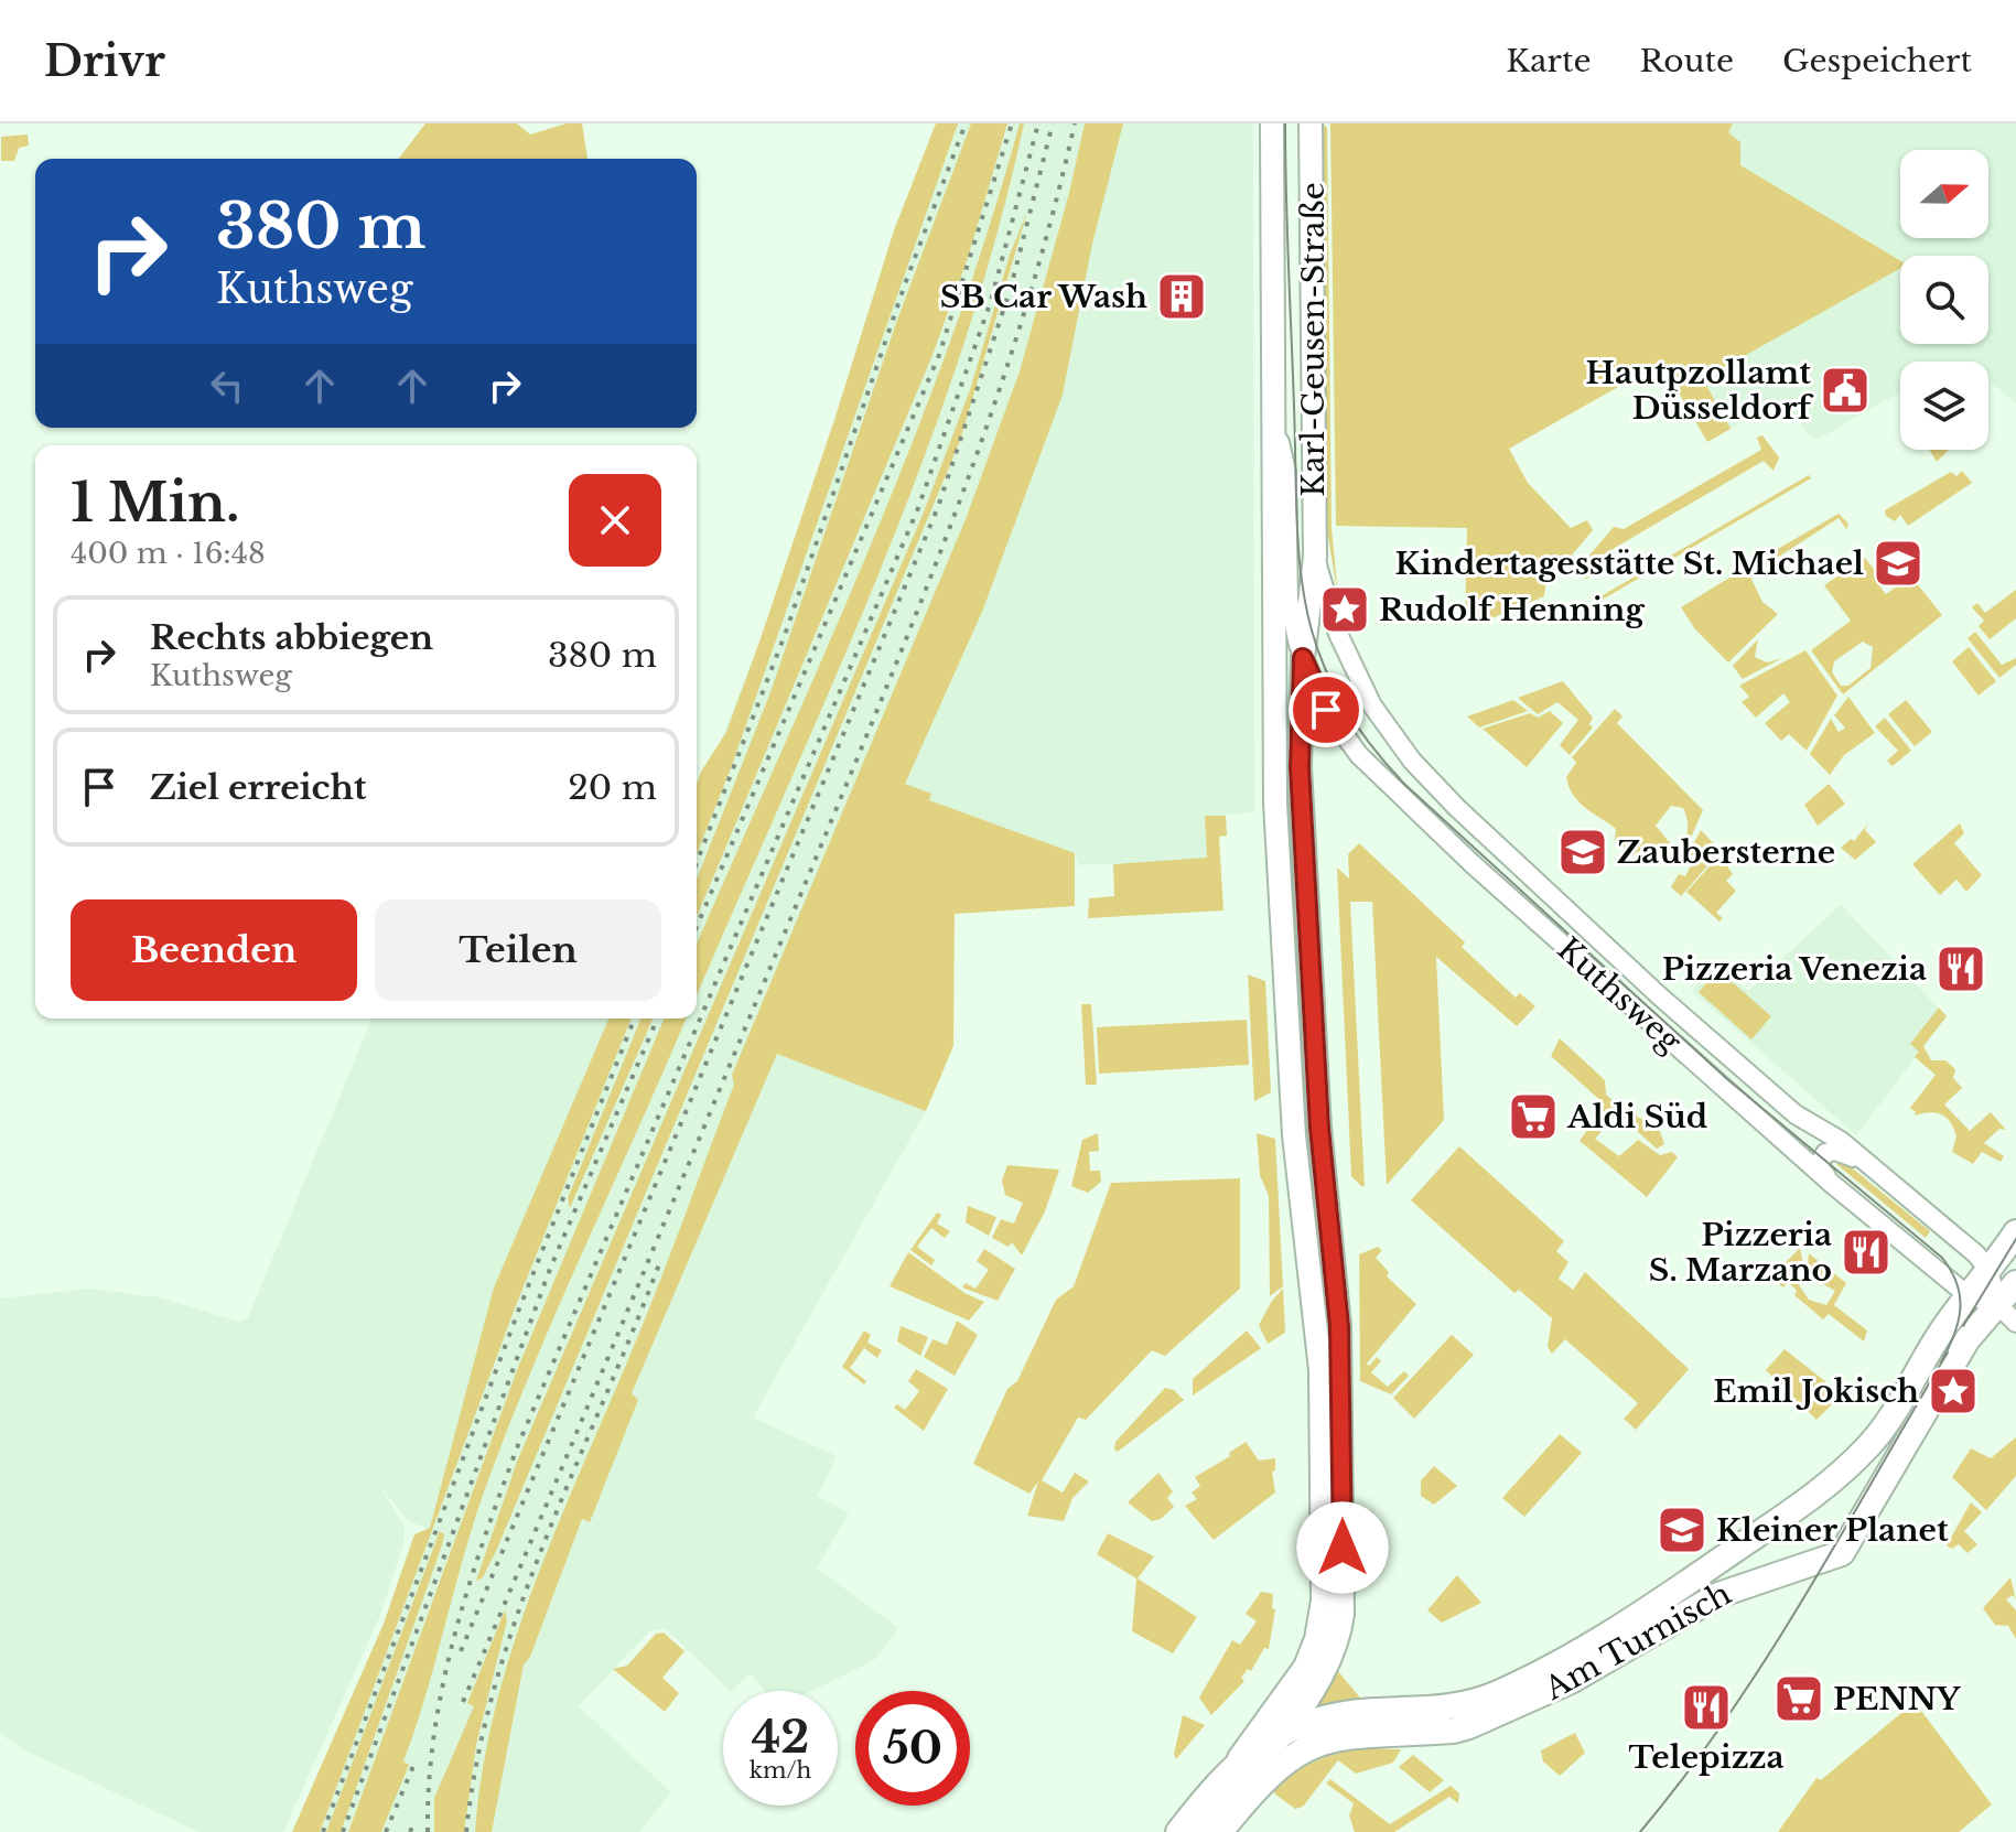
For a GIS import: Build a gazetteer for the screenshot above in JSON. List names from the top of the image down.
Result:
{
  "streets": {
    "main road": ["Karl-Geusen-Straße", "Am Turnisch"],
    "street": ["Kuthsweg"]
  },
  "crossings": [
    ["Karl-Geusen-Straße", "Kuthsweg"],
    ["Karl-Geusen-Straße", "Am Turnisch"],
    ["Kuthsweg", "Am Turnisch"]
  ],
  "places": {
    "building": ["SB Car Wash"],
    "public building": ["Hautpzollamt Düsseldorf"],
    "school or university": ["Kindertagesstätte St. Michael", "Zaubersterne", "Kleiner Planet"],
    "place": ["Rudolf Henning", "Emil Jokisch"],
    "restaurant": ["Pizzeria Venezia", "Pizzeria S. Marzano", "Telepizza"],
    "supermarket": ["Aldi Süd", "PENNY"]
  },
  "north": "right",
  "page": {
    "header": "Drivr",
    "nav": ["Karte", "Route", "Gespeichert"],
    "turn": ["380 m", "Kuthsweg"],
    "heading": ["1 Min.", "400 m · 16:48"],
    "list": [
      {
        "name": "Rechts abbiegen",
        "note": "Kuthsweg",
        "value": "380 m"
      },
      {
        "name": "Ziel erreicht",
        "value": "20 m"
      }
    ],
    "buttons": ["Beenden", "Teilen"],
    "speed": "42 km/h",
    "limit": "50"
  }
}
